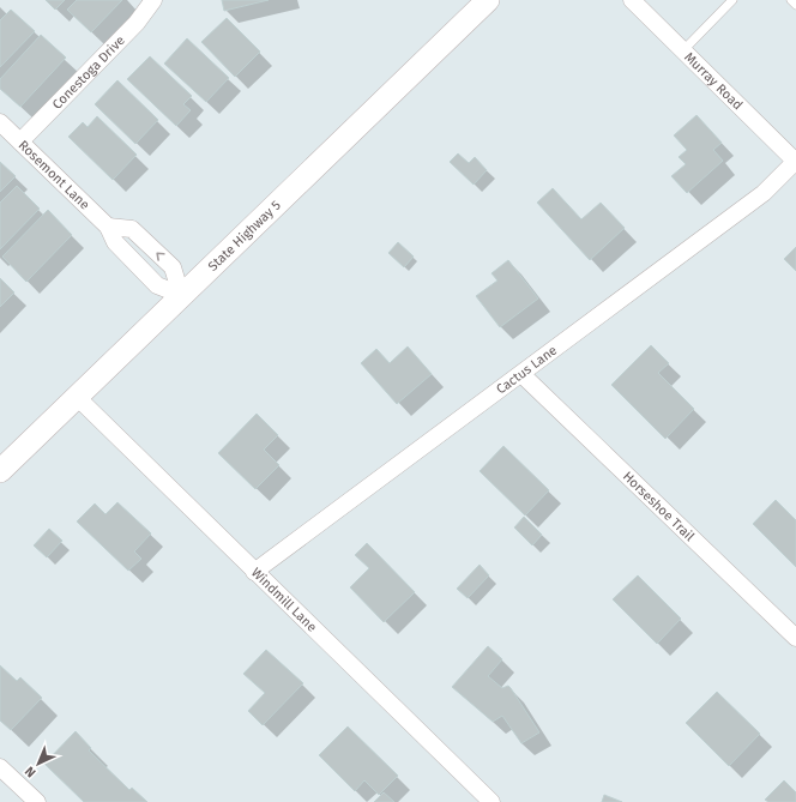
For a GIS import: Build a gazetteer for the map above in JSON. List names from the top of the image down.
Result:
{
  "streets": {
    "main road": ["State Highway 5"],
    "street": [
      "Conestoga Drive",
      "Murray Road",
      "Rosemont Lane",
      "Cactus Lane",
      "Horseshoe Trail",
      "Windmill Lane"
    ]
  },
  "crossings": [
    ["Conestoga Drive", "Rosemont Lane"],
    ["Murray Road", "Cactus Lane"],
    ["Rosemont Lane", "State Highway 5"],
    ["State Highway 5", "Windmill Lane"],
    ["Cactus Lane", "Horseshoe Trail"],
    ["Cactus Lane", "Windmill Lane"]
  ],
  "north": "bottom left"
}
